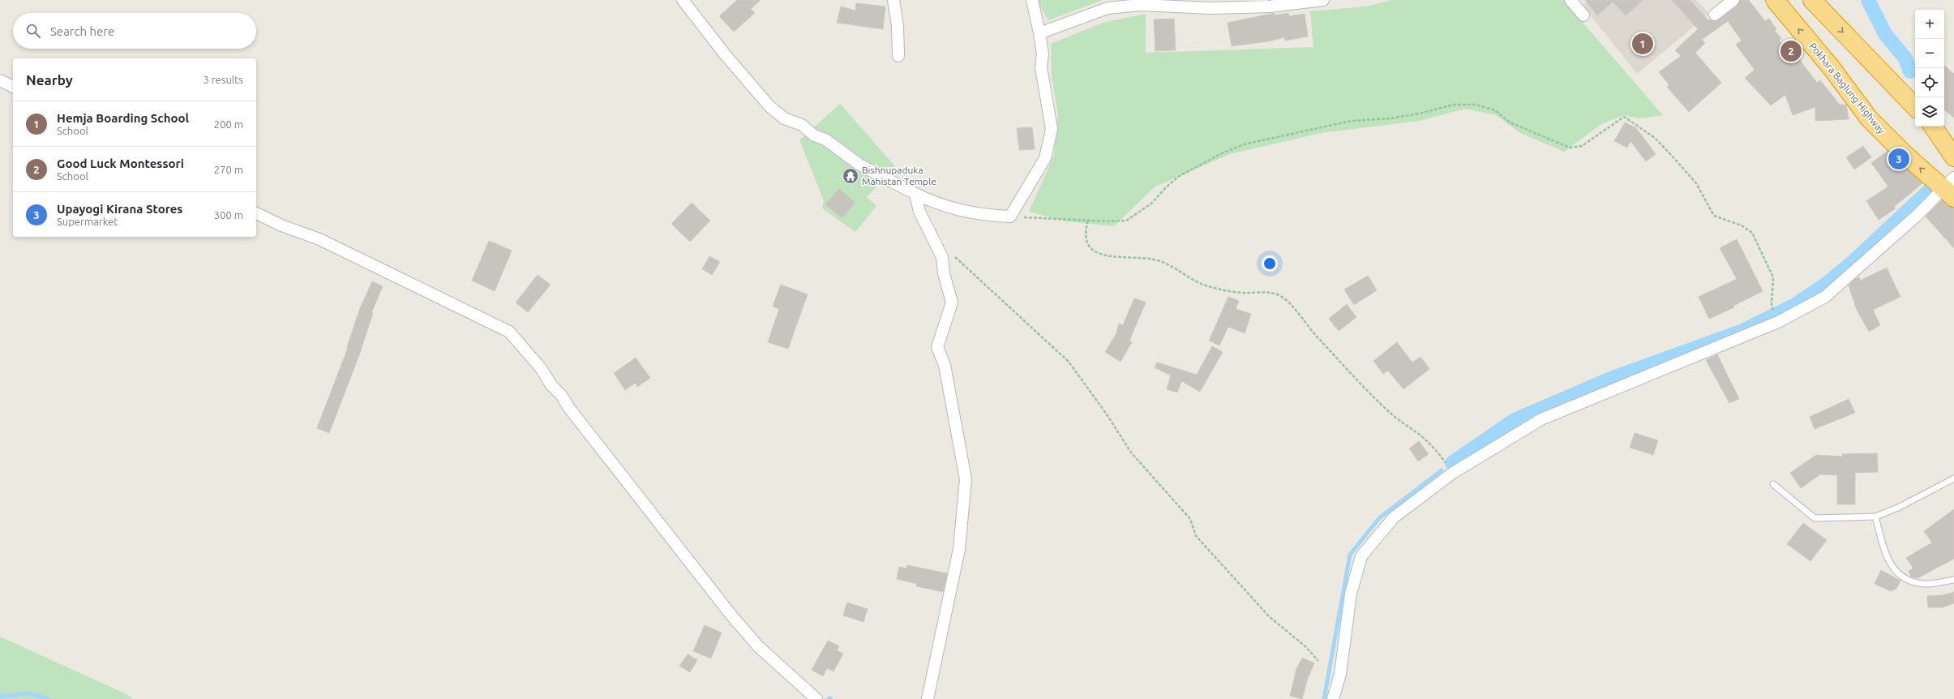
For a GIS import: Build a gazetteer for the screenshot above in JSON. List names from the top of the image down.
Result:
{
  "streets": {
    "highway": ["Pokhara Baglung Highway"]
  },
  "places": {
    "temple": ["Bishnupaduka Mahistan Temple"]
  },
  "page": {
    "map_buttons": ["+", "−"],
    "search": "Search here",
    "pins": ["1", "2", "3"],
    "heading": ["Nearby", "3 results"],
    "list": [
      {
        "mark": "1",
        "name": "Hemja Boarding School",
        "note": "School",
        "value": "200 m"
      },
      {
        "mark": "2",
        "name": "Good Luck Montessori",
        "note": "School",
        "value": "270 m"
      },
      {
        "mark": "3",
        "name": "Upayogi Kirana Stores",
        "note": "Supermarket",
        "value": "300 m"
      }
    ]
  }
}
